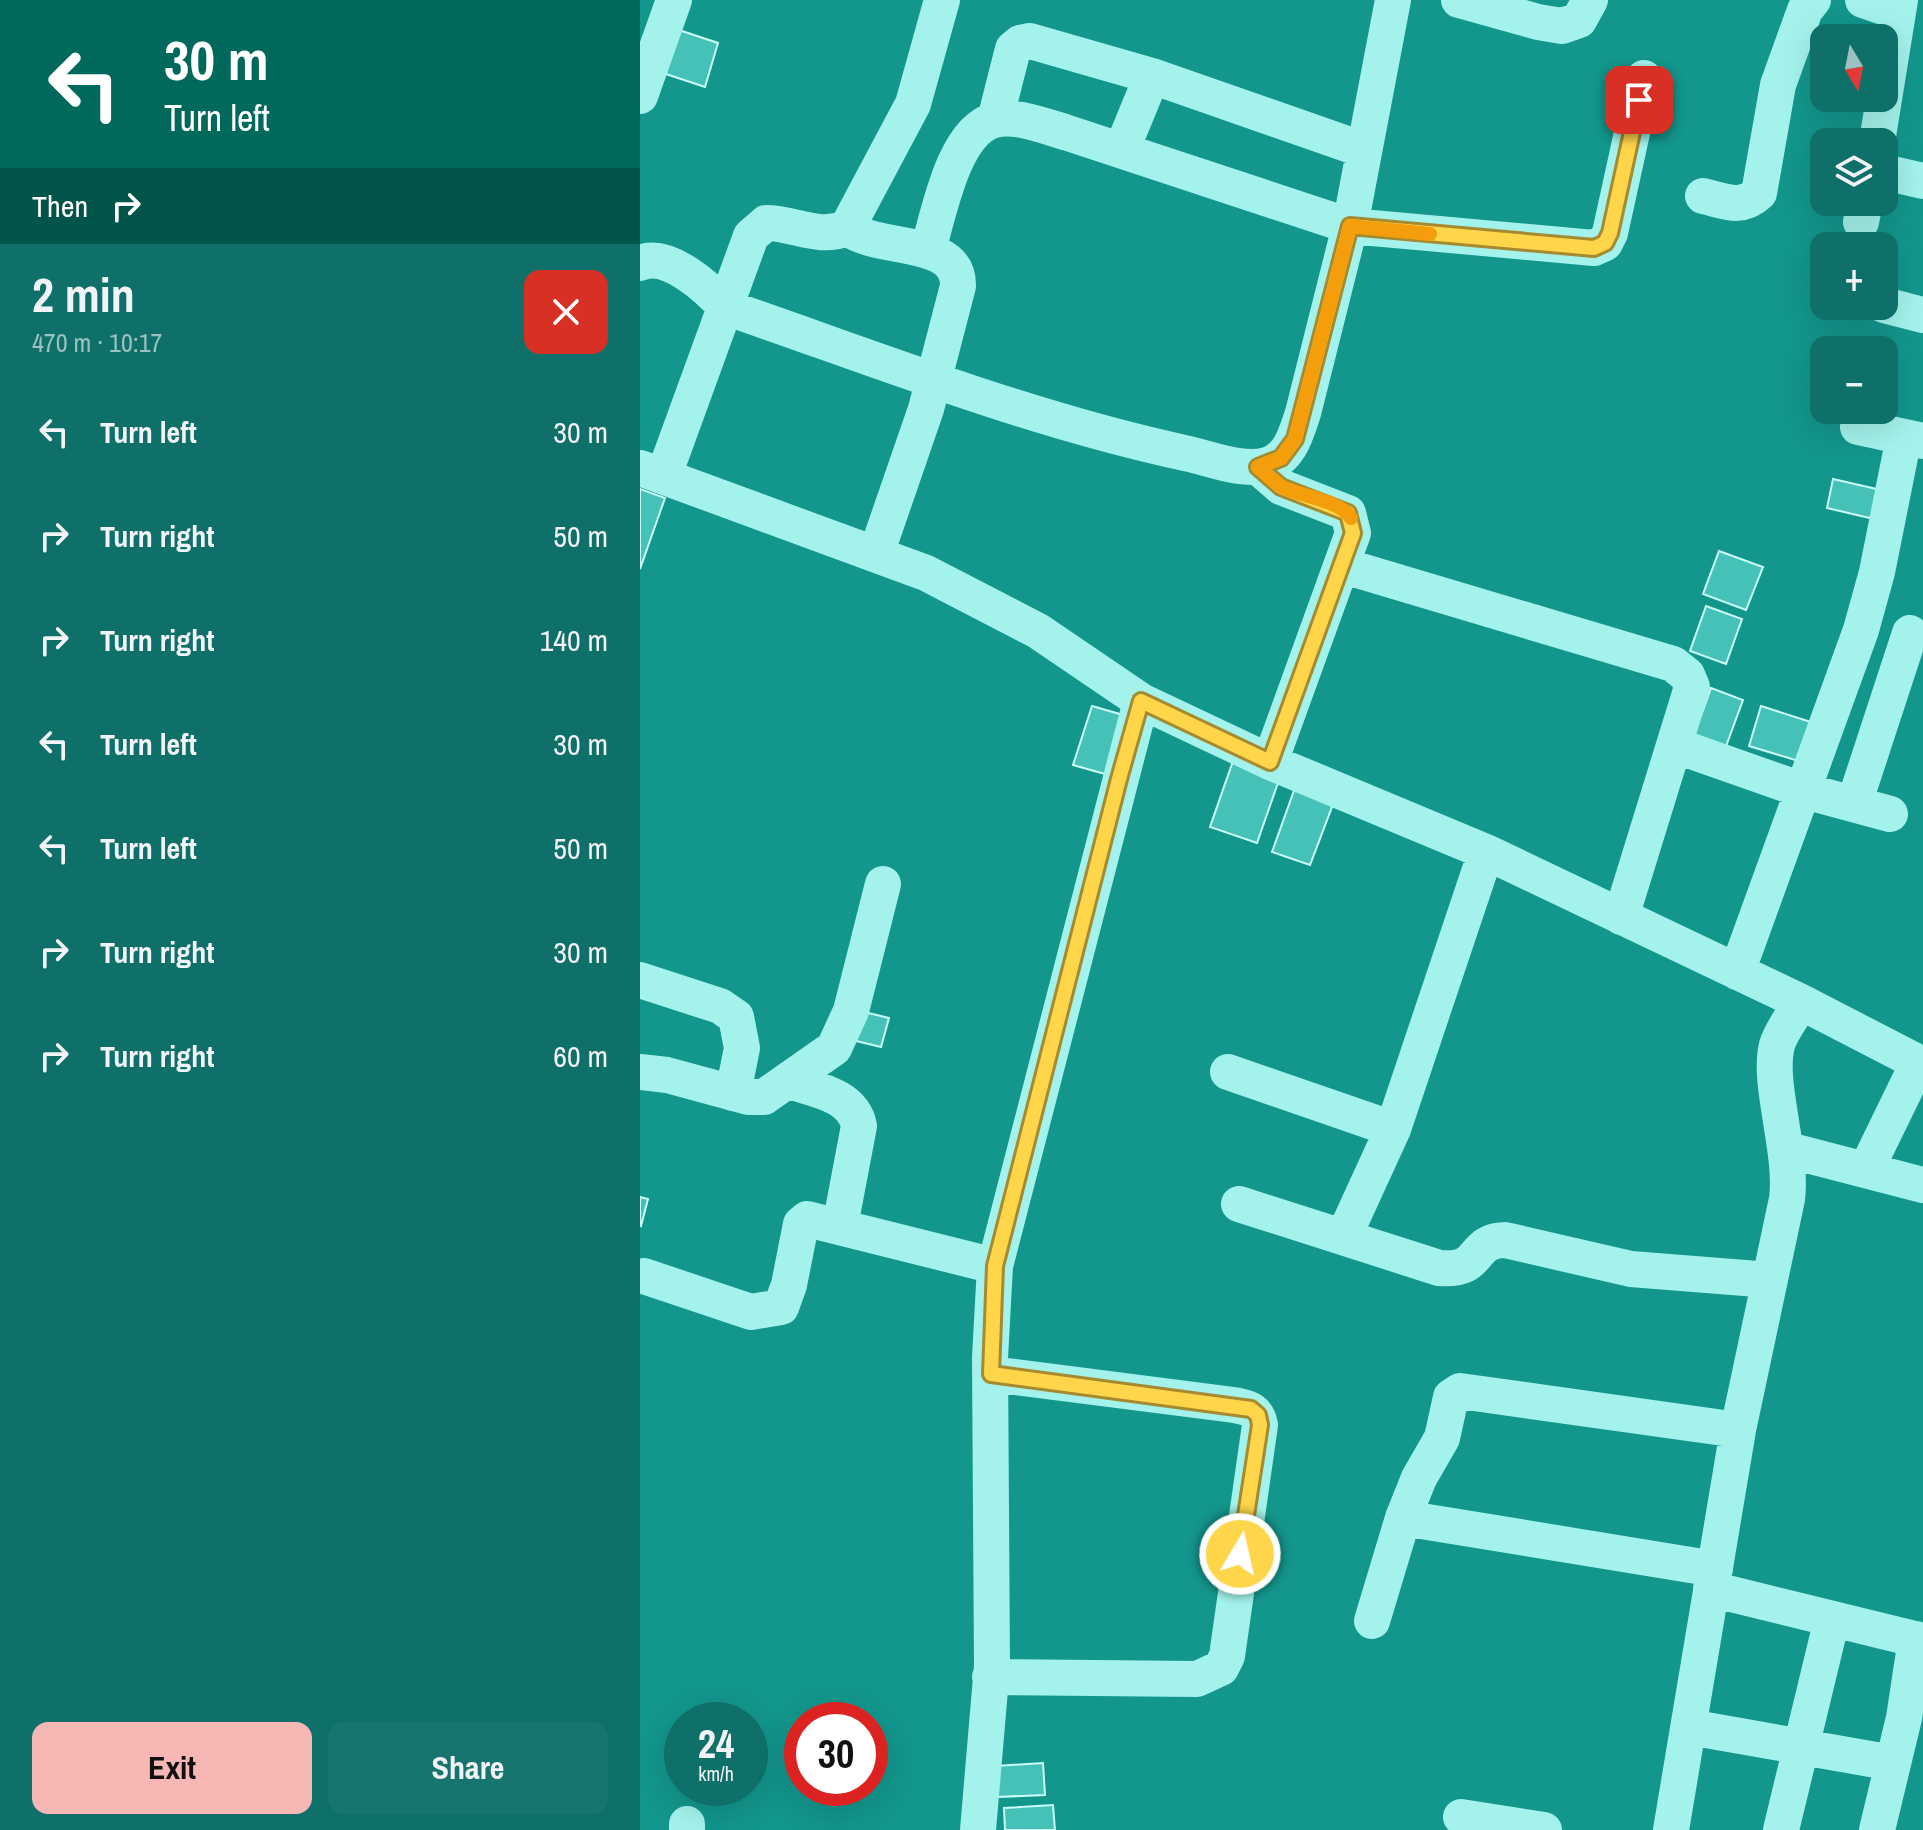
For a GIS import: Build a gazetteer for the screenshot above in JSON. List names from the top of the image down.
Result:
{
  "north": "bottom",
  "page": {
    "turn": ["30 m", "Turn left"],
    "map_buttons": ["+", "−"],
    "then": "Then",
    "heading": ["2 min", "470 m · 10:17"],
    "list": [
      {
        "name": "Turn left",
        "value": "30 m"
      },
      {
        "name": "Turn right",
        "value": "50 m"
      },
      {
        "name": "Turn right",
        "value": "140 m"
      },
      {
        "name": "Turn left",
        "value": "30 m"
      },
      {
        "name": "Turn left",
        "value": "50 m"
      },
      {
        "name": "Turn right",
        "value": "30 m"
      },
      {
        "name": "Turn right",
        "value": "60 m"
      }
    ],
    "speed": "24 km/h",
    "limit": "30",
    "buttons": ["Exit", "Share"]
  }
}
